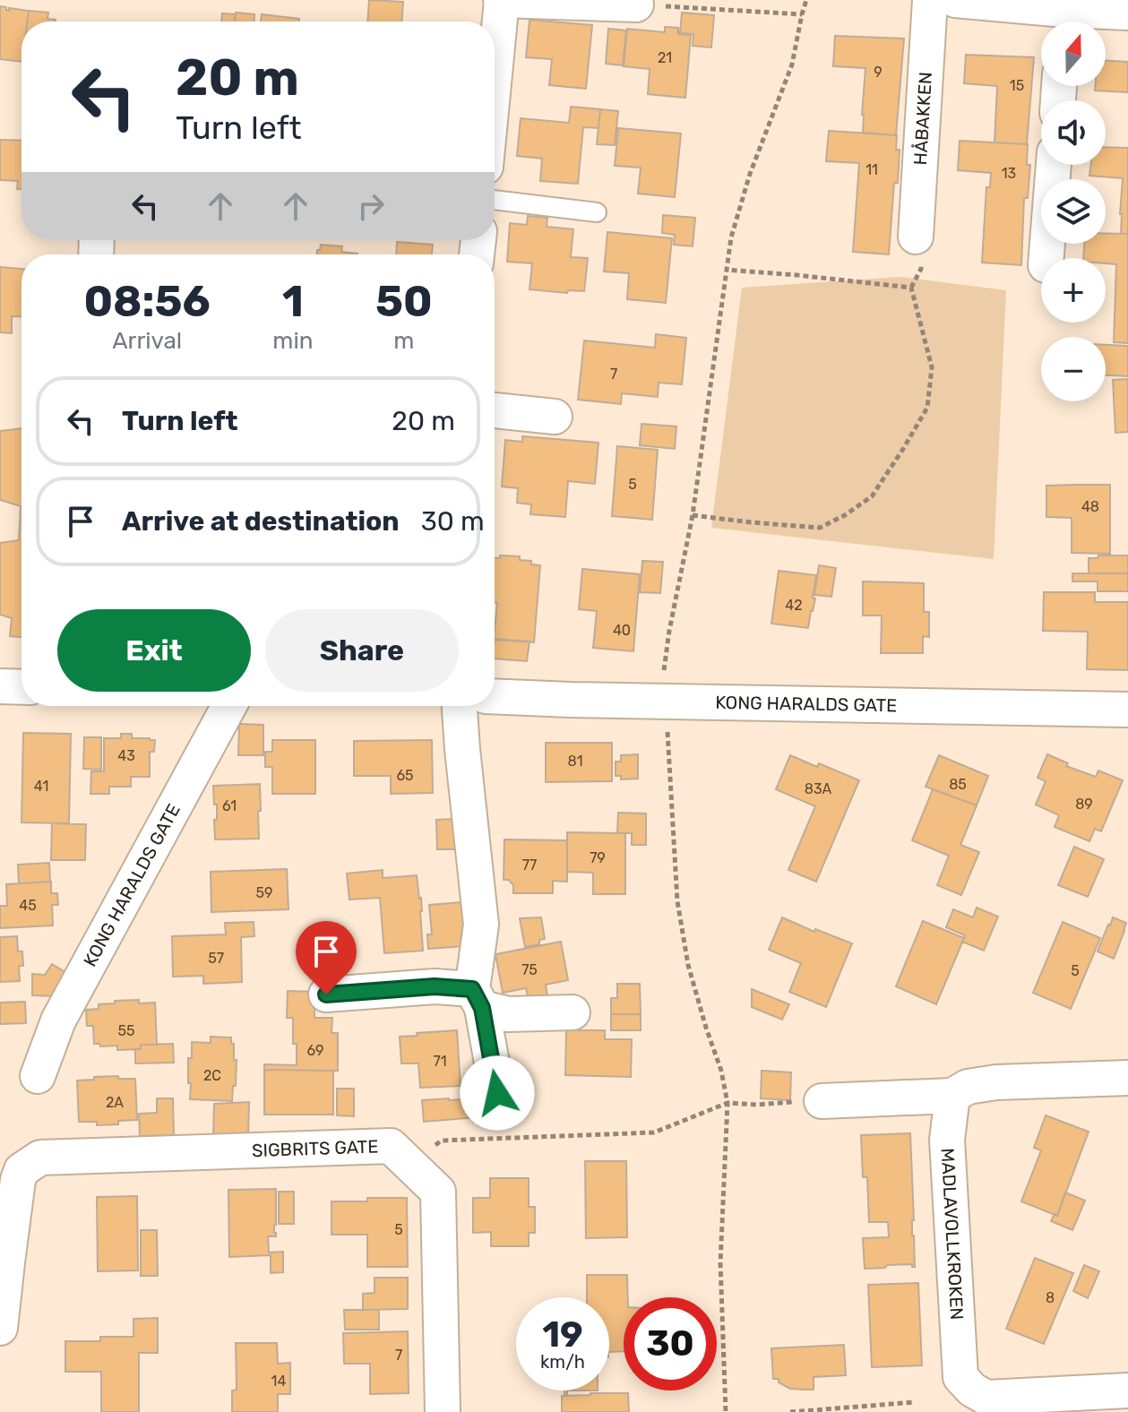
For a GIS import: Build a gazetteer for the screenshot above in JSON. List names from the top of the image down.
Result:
{
  "streets": {
    "street": [
      "HÅBAKKEN",
      "KONG HARALDS GATE",
      "SIGBRITS GATE",
      "MADLAVOLLKROKEN"
    ]
  },
  "house_numbers": [
    "21",
    "9",
    "15",
    "11",
    "13",
    "7",
    "5",
    "48",
    "42",
    "40",
    "43",
    "81",
    "65",
    "85",
    "41",
    "83A",
    "89",
    "61",
    "79",
    "77",
    "59",
    "45",
    "57",
    "75",
    "5",
    "55",
    "69",
    "71",
    "2C",
    "2A",
    "5",
    "8",
    "7",
    "14"
  ],
  "north": "top",
  "page": {
    "map_buttons": ["+", "−"],
    "turn": ["20 m", "Turn left"],
    "eta": [
      "08:56",
      "Arrival",
      "1",
      "min",
      "50",
      "m"
    ],
    "list": [
      {
        "name": "Turn left",
        "value": "20 m"
      },
      {
        "name": "Arrive at destination",
        "value": "30 m"
      }
    ],
    "buttons": ["Exit", "Share"],
    "speed": "19 km/h",
    "limit": "30"
  }
}
